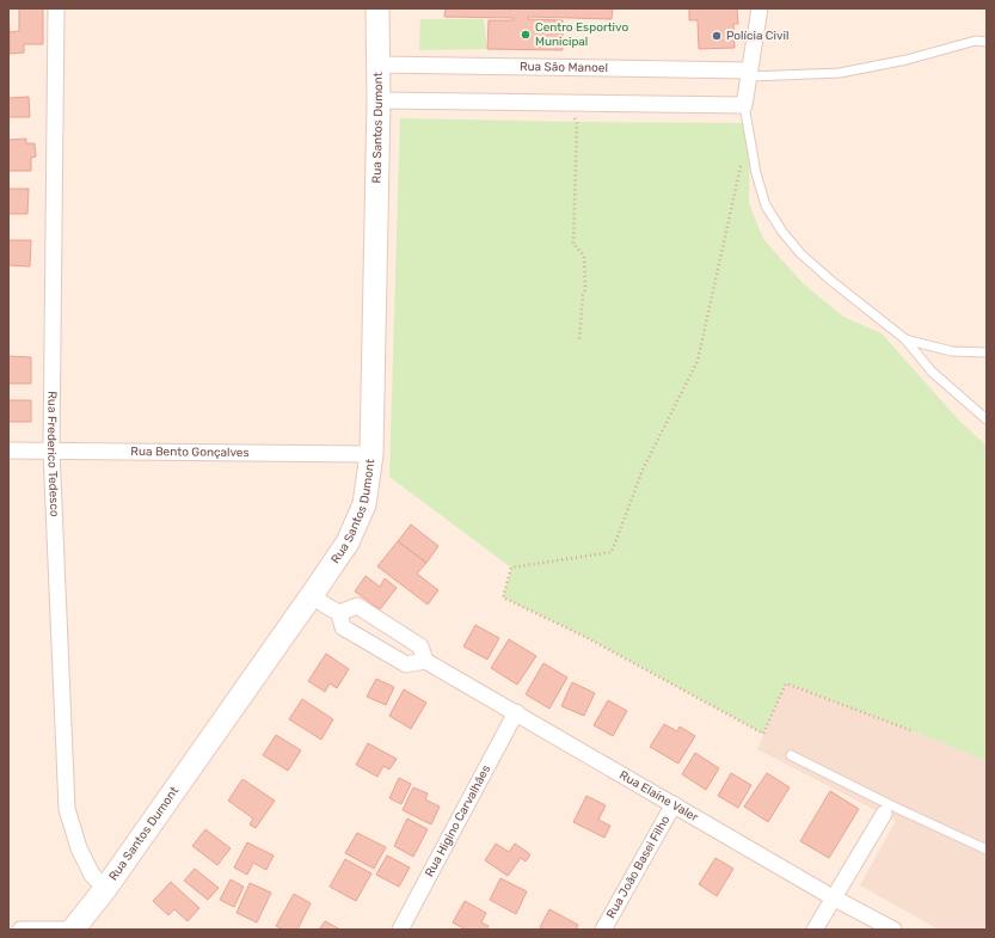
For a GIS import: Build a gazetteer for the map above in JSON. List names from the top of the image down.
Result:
{
  "streets": {
    "main road": ["Rua Santos Dumont"],
    "street": [
      "Rua São Manoel",
      "Rua Bento Gonçalves",
      "Rua Frederico Tedesco",
      "Rua Elaine Valer",
      "Rua Higino Carvalhães",
      "Rua João Basei Filho"
    ]
  },
  "crossings": [
    ["Rua São Manoel", "Rua Santos Dumont"],
    ["Rua Santos Dumont", "Rua Bento Gonçalves"],
    ["Rua Santos Dumont", "Rua Frederico Tedesco"],
    ["Rua Bento Gonçalves", "Rua Frederico Tedesco"],
    ["Rua Elaine Valer", "Rua Higino Carvalhães"],
    ["Rua Elaine Valer", "Rua João Basei Filho"]
  ],
  "places": ["Centro Esportivo Municipal", "Polícia Civil"]
}
